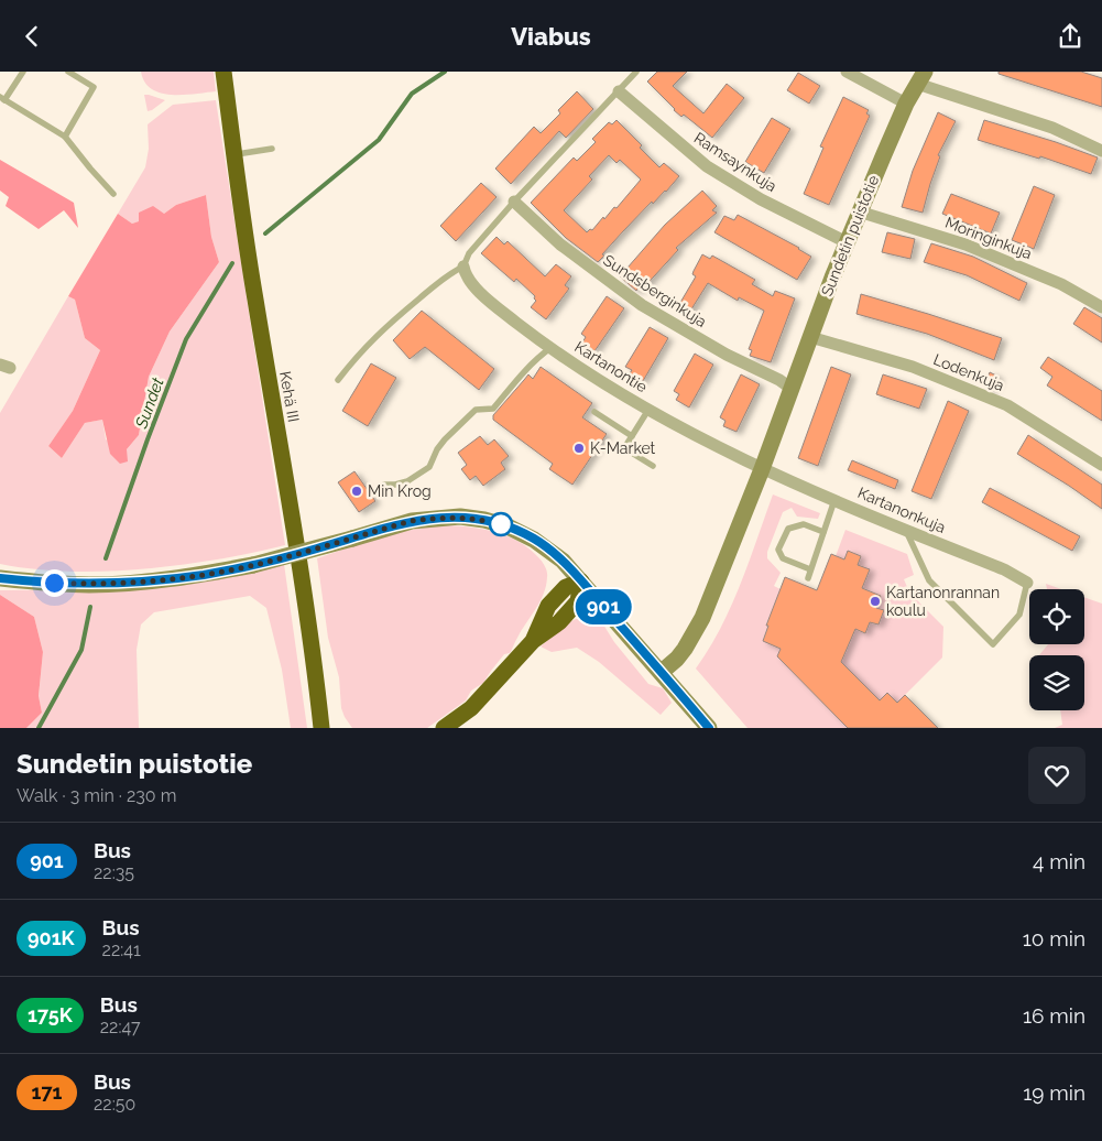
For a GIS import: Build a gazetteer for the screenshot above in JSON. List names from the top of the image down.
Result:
{
  "streets": {
    "highway": ["Kehä III"],
    "main road": ["Sundetin puistotie"],
    "street": [
      "Ramsaynkuja",
      "Moringinkuja",
      "Sundsberginkuja",
      "Kartanontie",
      "Lodenkuja",
      "Kartanonkuja"
    ]
  },
  "crossings": [
    ["Ramsaynkuja", "Sundetin puistotie"],
    ["Sundetin puistotie", "Moringinkuja"],
    ["Sundetin puistotie", "Sundsberginkuja"],
    ["Sundetin puistotie", "Kartanontie"],
    ["Sundetin puistotie", "Lodenkuja"],
    ["Sundetin puistotie", "Kartanonkuja"],
    ["Kartanontie", "Kartanonkuja"]
  ],
  "water": ["Sundet"],
  "places": ["K-Market", "Min Krog", "Kartanonrannan koulu"],
  "lines": ["bus line 901"],
  "page": {
    "header": "Viabus",
    "on_map": "901",
    "heading": ["Sundetin puistotie", "Walk · 3 min · 230 m"],
    "list": [
      {
        "mark": "901",
        "name": "Bus",
        "note": "22:35",
        "value": "4 min"
      },
      {
        "mark": "901K",
        "name": "Bus",
        "note": "22:41",
        "value": "10 min"
      },
      {
        "mark": "175K",
        "name": "Bus",
        "note": "22:47",
        "value": "16 min"
      },
      {
        "mark": "171",
        "name": "Bus",
        "note": "22:50",
        "value": "19 min"
      }
    ]
  }
}
